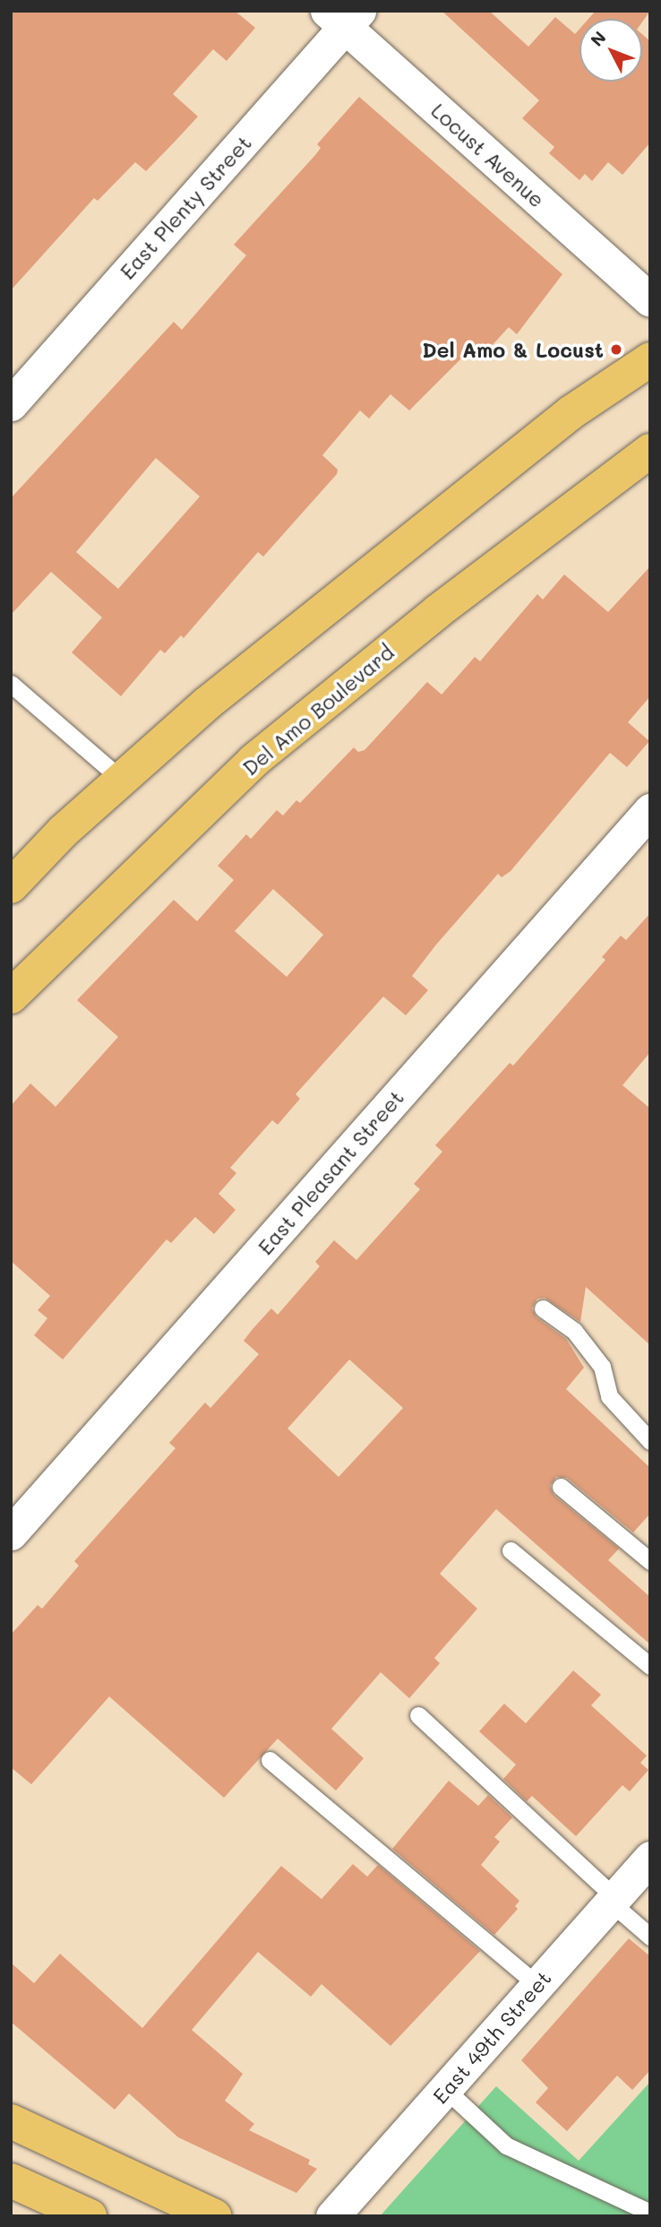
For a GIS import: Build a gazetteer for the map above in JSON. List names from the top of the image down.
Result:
{
  "streets": {
    "main road": ["Del Amo Boulevard"],
    "street": [
      "Locust Avenue",
      "East Plenty Street",
      "East Pleasant Street",
      "East 49th Street"
    ]
  },
  "crossings": [
    ["Locust Avenue", "East Plenty Street"]
  ],
  "places": ["Del Amo & Locust"],
  "north": "top left"
}
